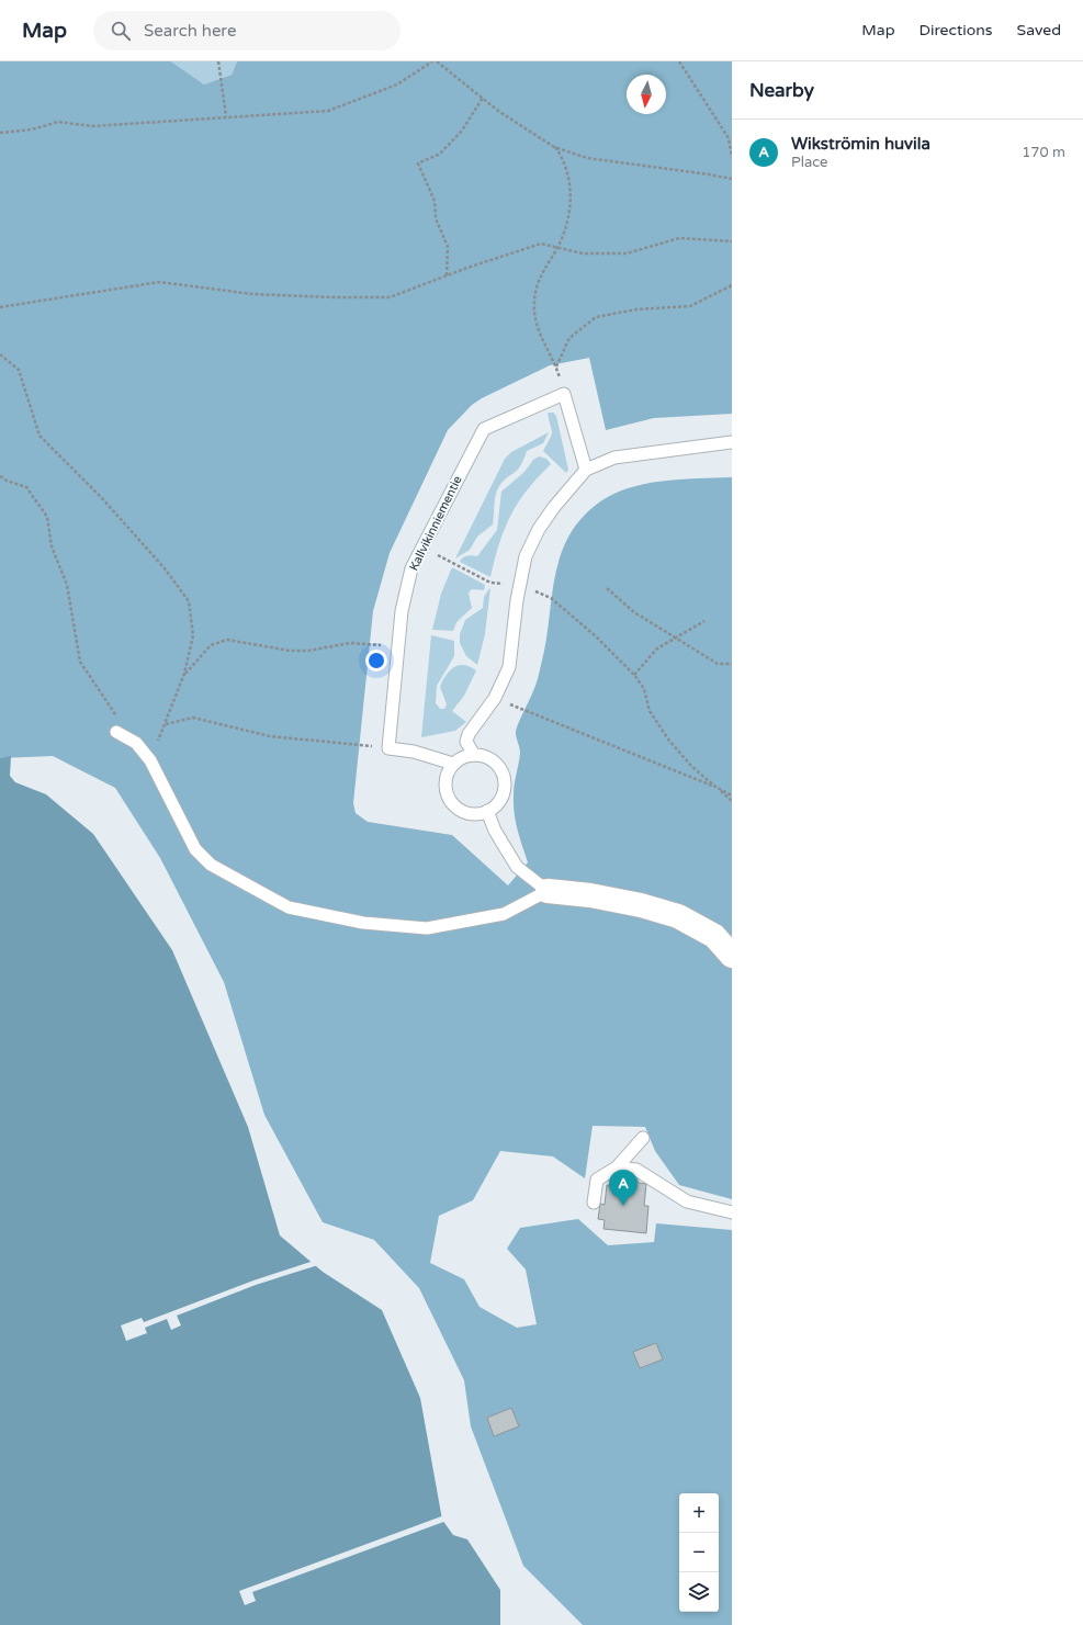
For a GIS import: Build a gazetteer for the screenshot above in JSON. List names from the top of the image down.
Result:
{
  "streets": {
    "lane": ["Kallvikinniementie"]
  },
  "north": "bottom",
  "page": {
    "header": "Map",
    "search": "Search here",
    "nav": ["Map", "Directions", "Saved"],
    "heading": "Nearby",
    "list": [
      {
        "mark": "A",
        "name": "Wikströmin huvila",
        "note": "Place",
        "value": "170 m"
      }
    ],
    "pins": "A",
    "map_buttons": ["+", "−"]
  }
}
